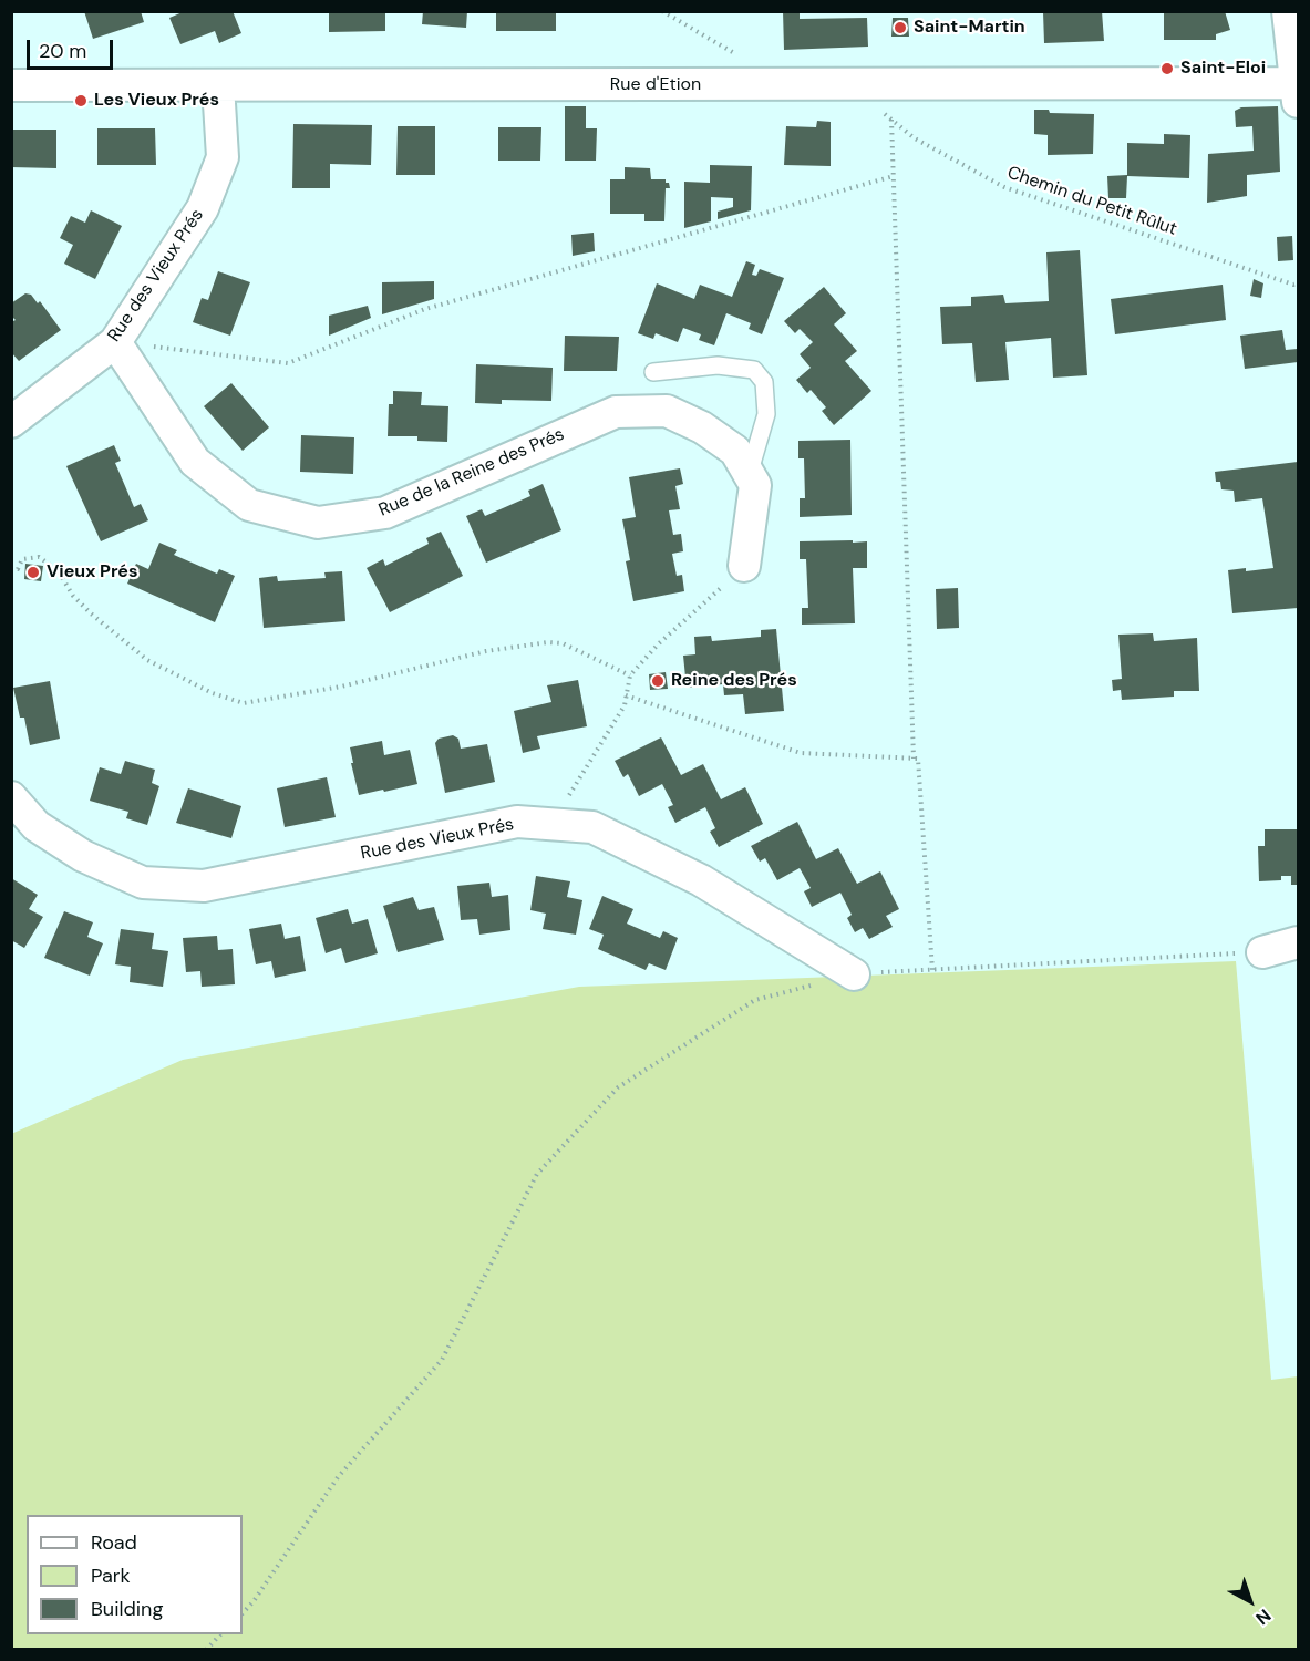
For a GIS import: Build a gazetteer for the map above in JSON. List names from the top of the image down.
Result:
{
  "streets": {
    "street": ["Rue d'Etion", "Rue des Vieux Prés", "Rue de la Reine des Prés"],
    "path": ["Chemin du Petit Rûlut"]
  },
  "crossings": [
    ["Rue d'Etion", "Chemin du Petit Rûlut"],
    ["Rue d'Etion", "Rue des Vieux Prés"],
    ["Rue des Vieux Prés", "Rue de la Reine des Prés"]
  ],
  "places": [
    "Saint-Martin",
    "Saint-Eloi",
    "Les Vieux Prés",
    "Vieux Prés",
    "Reine des Prés"
  ],
  "legend": ["Road", "Park", "Building"],
  "scale_bar": "20 m",
  "north": "bottom right"
}
